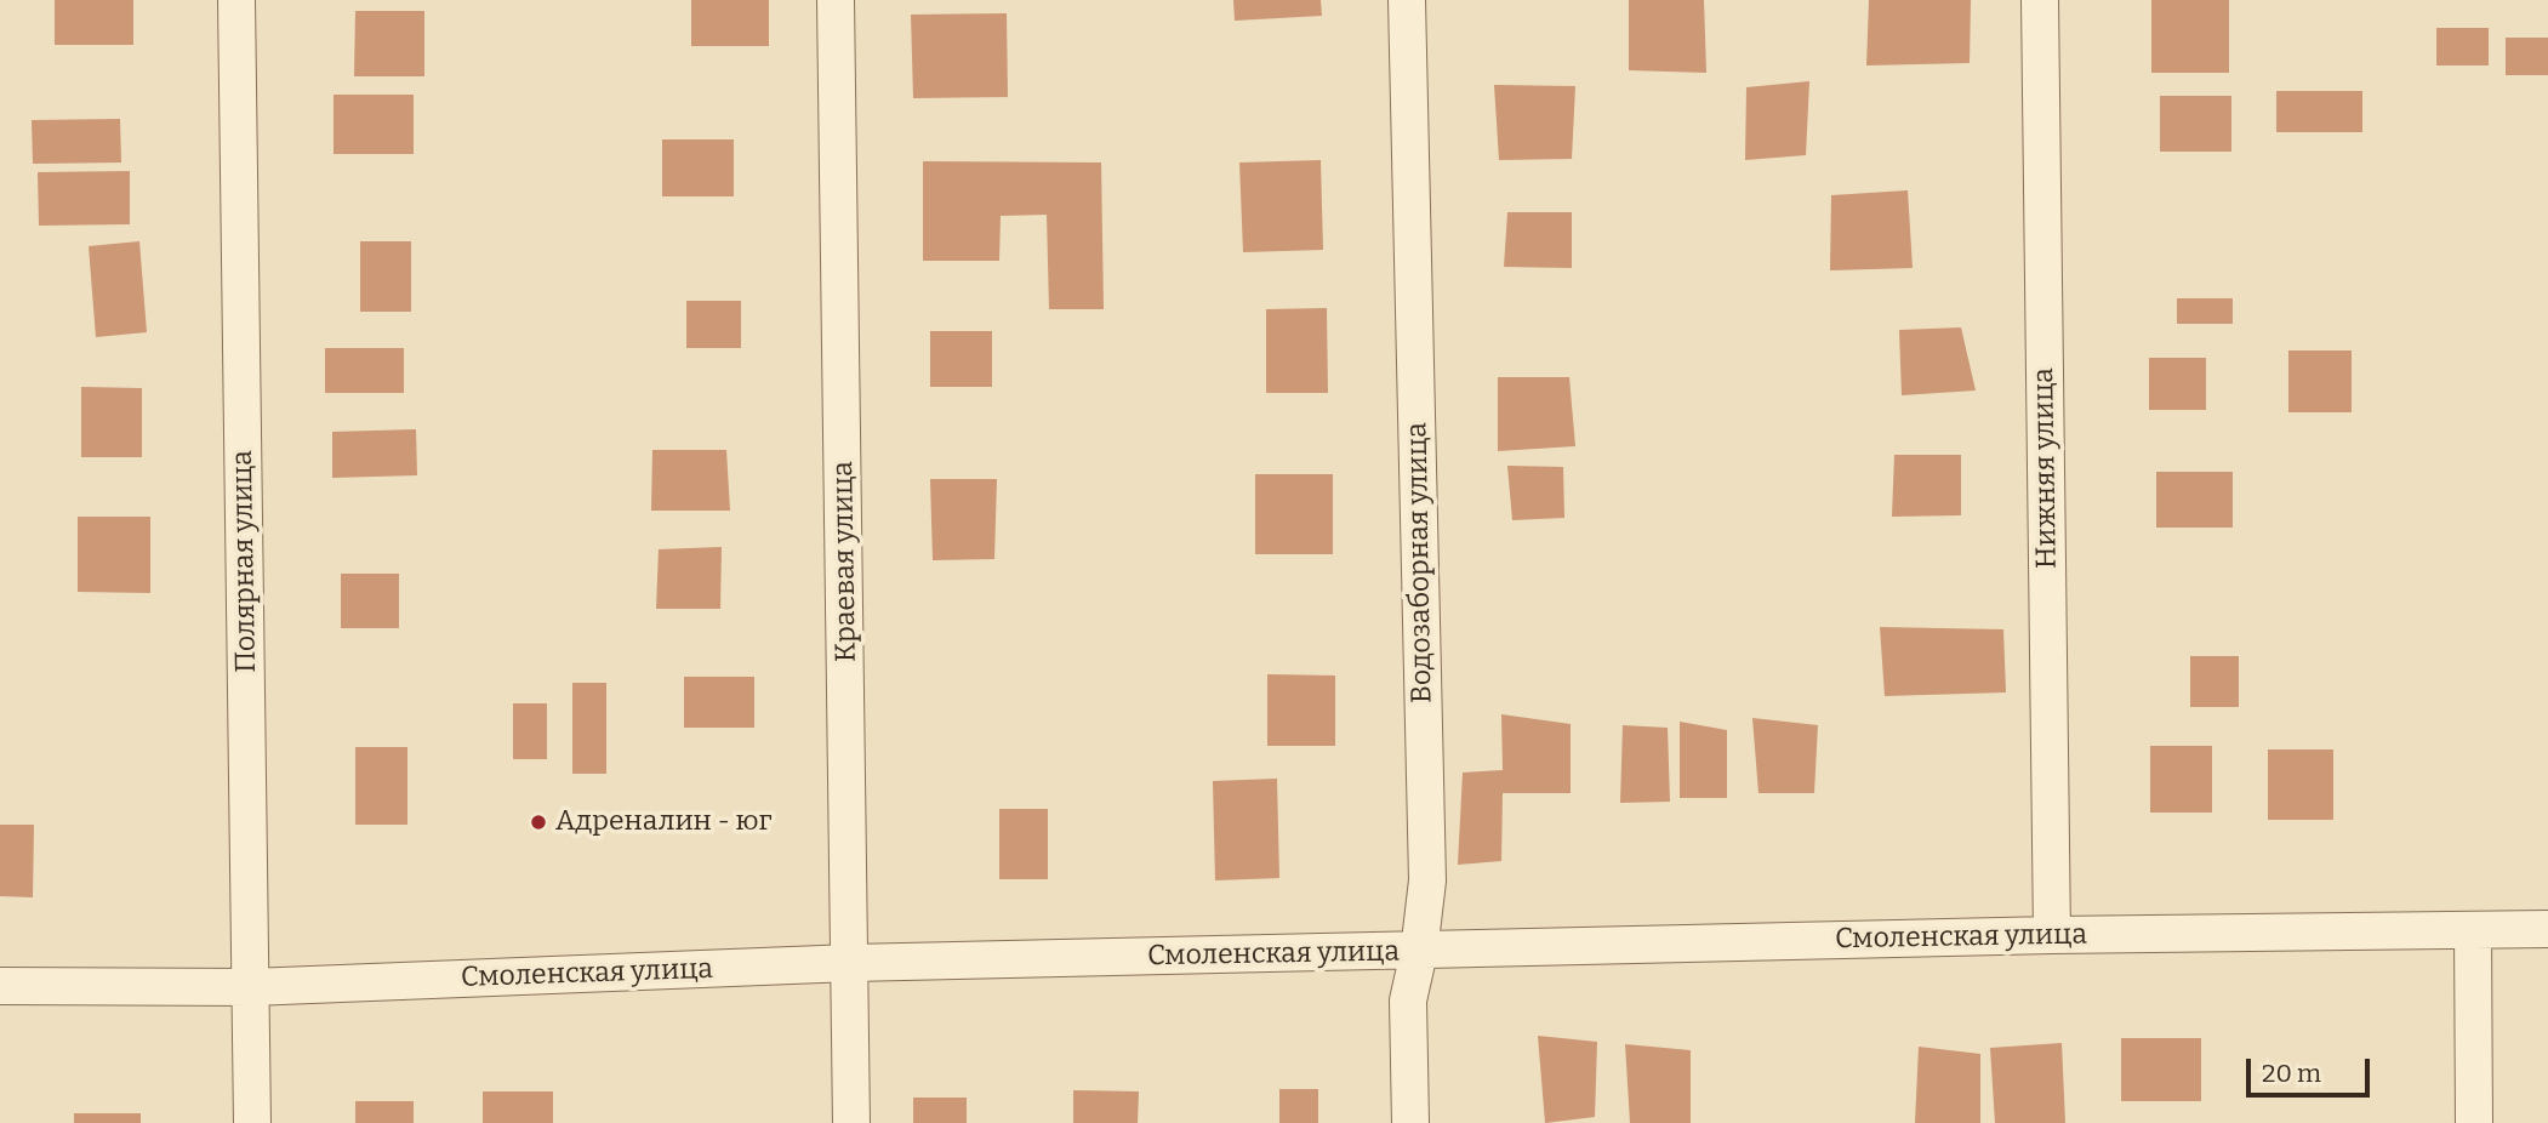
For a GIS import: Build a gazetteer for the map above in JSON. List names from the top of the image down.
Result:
{
  "streets": {
    "street": [
      "Нижняя улица",
      "Полярная улица",
      "Краевая улица",
      "Водозаборная улица",
      "Смоленская улица"
    ]
  },
  "crossings": [
    ["Нижняя улица", "Смоленская улица"],
    ["Полярная улица", "Смоленская улица"],
    ["Краевая улица", "Смоленская улица"],
    ["Водозаборная улица", "Смоленская улица"]
  ],
  "places": ["Адреналин - юг"],
  "scale_bar": "20 m"
}
